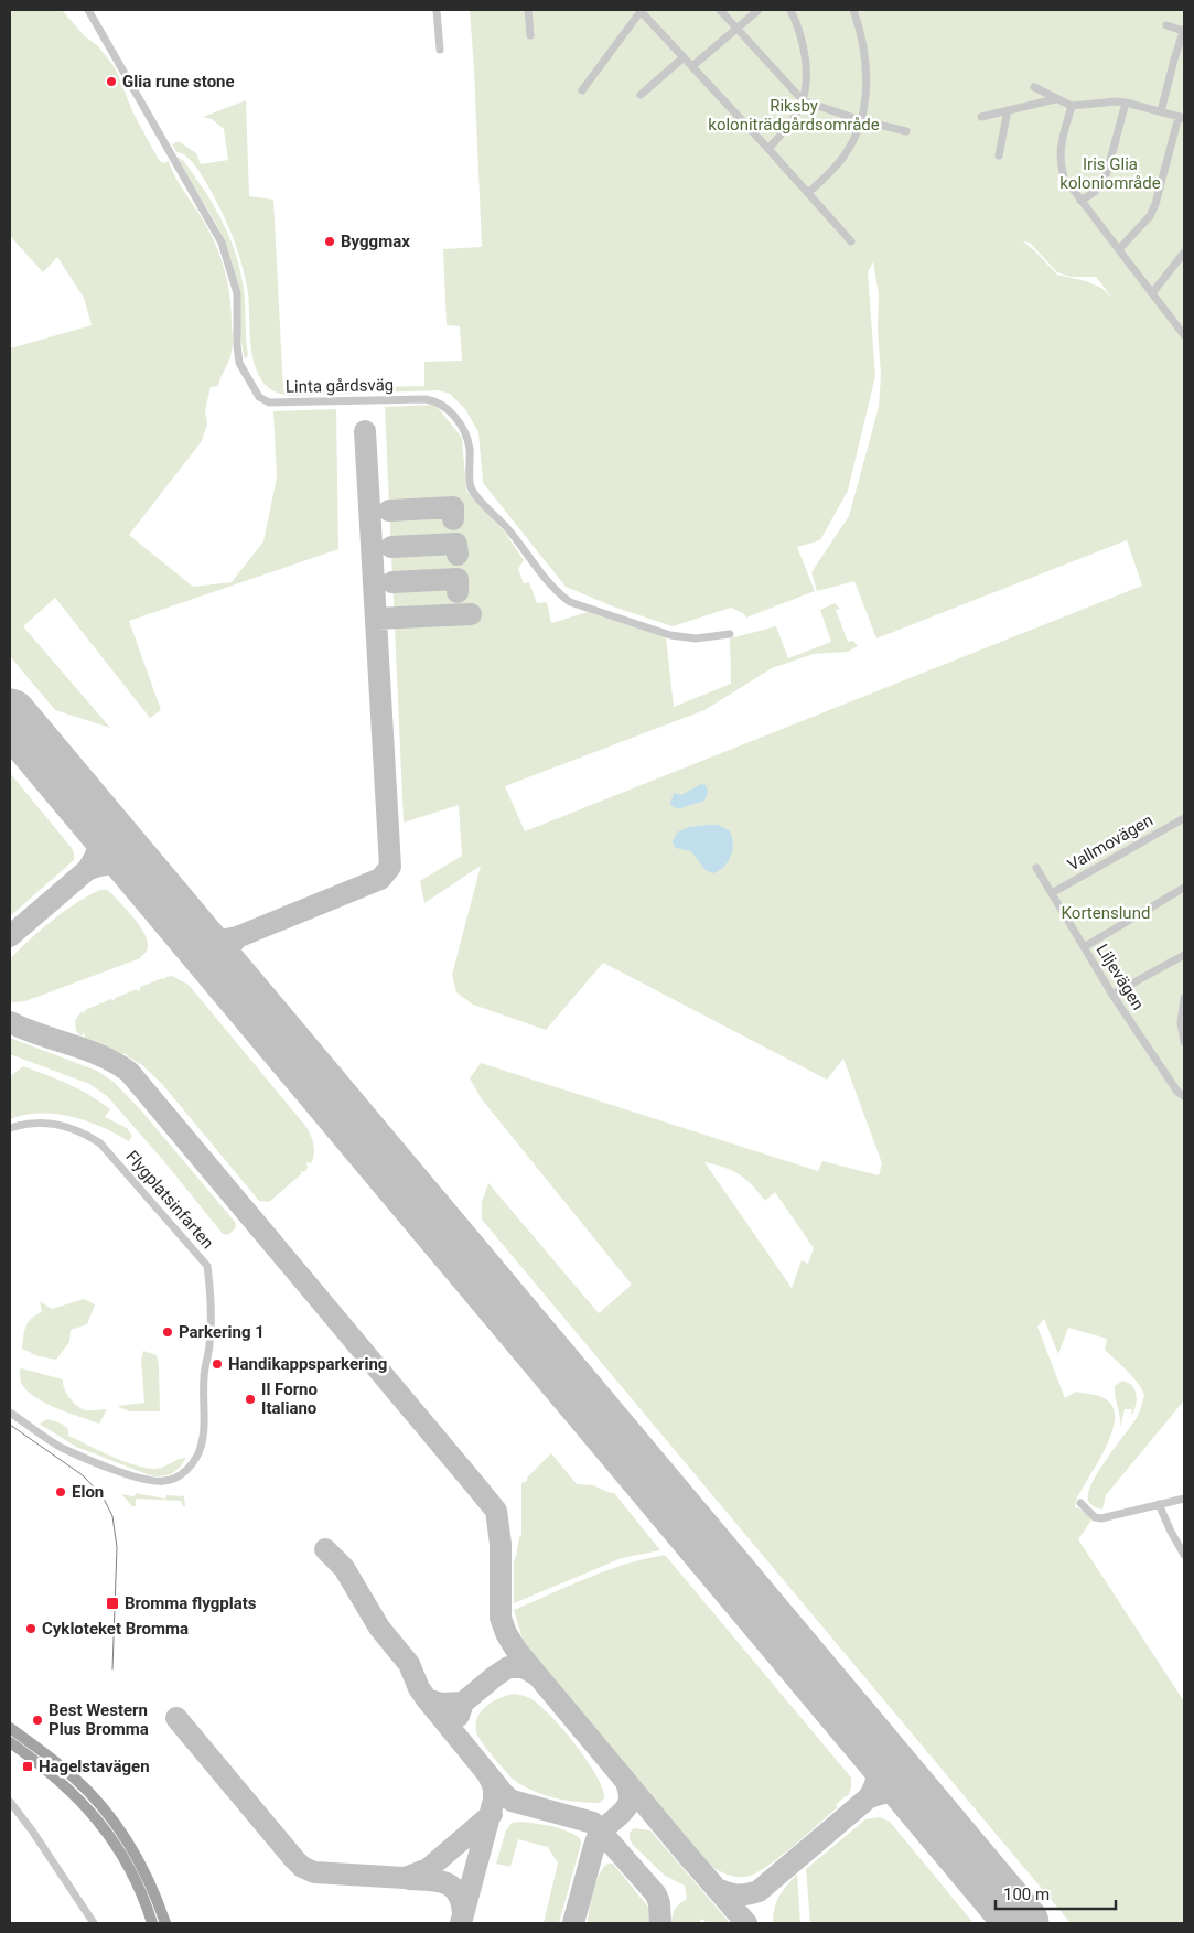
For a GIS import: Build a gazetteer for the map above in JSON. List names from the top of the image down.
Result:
{
  "streets": {
    "street": [
      "Linta gårdsväg",
      "Vallmovägen",
      "Liljevägen",
      "Flygplatsinfarten"
    ]
  },
  "crossings": [
    ["Vallmovägen", "Liljevägen"]
  ],
  "parks": ["Riksby koloniträdgårdsområde", "Iris Glia koloniområde", "Kortenslund"],
  "places": {
    "other": [
      "Glia rune stone",
      "Byggmax",
      "Parkering 1",
      "Handikappsparkering",
      "Il Forno Italiano",
      "Elon",
      "Cykloteket Bromma",
      "Best Western Plus Bromma"
    ],
    "transit": ["Bromma flygplats", "Hagelstavägen"]
  },
  "scale_bar": "100 m"
}
